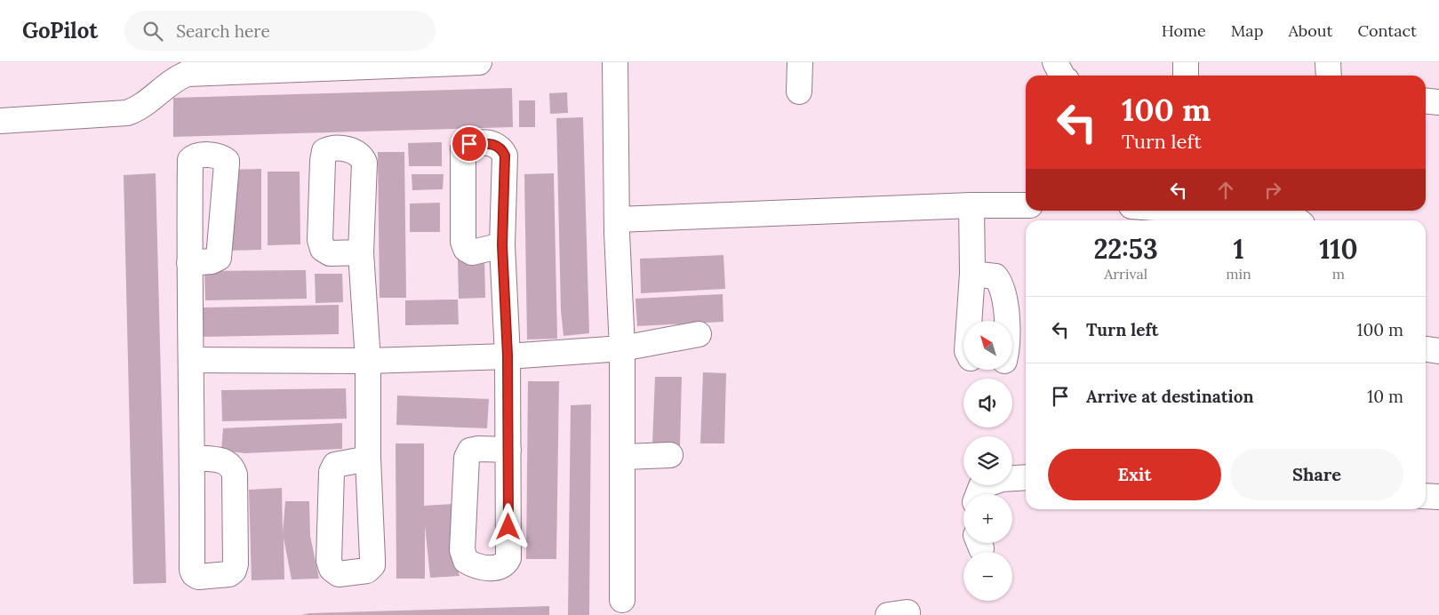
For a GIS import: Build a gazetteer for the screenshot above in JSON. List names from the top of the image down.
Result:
{
  "north": "top left",
  "page": {
    "header": "GoPilot",
    "search": "Search here",
    "nav": [
      "Home",
      "Map",
      "About",
      "Contact"
    ],
    "turn": ["100 m", "Turn left"],
    "eta": [
      "22:53",
      "Arrival",
      "1",
      "min",
      "110",
      "m"
    ],
    "list": [
      {
        "name": "Turn left",
        "value": "100 m"
      },
      {
        "name": "Arrive at destination",
        "value": "10 m"
      }
    ],
    "map_buttons": ["+", "−"],
    "buttons": ["Exit", "Share"]
  }
}
